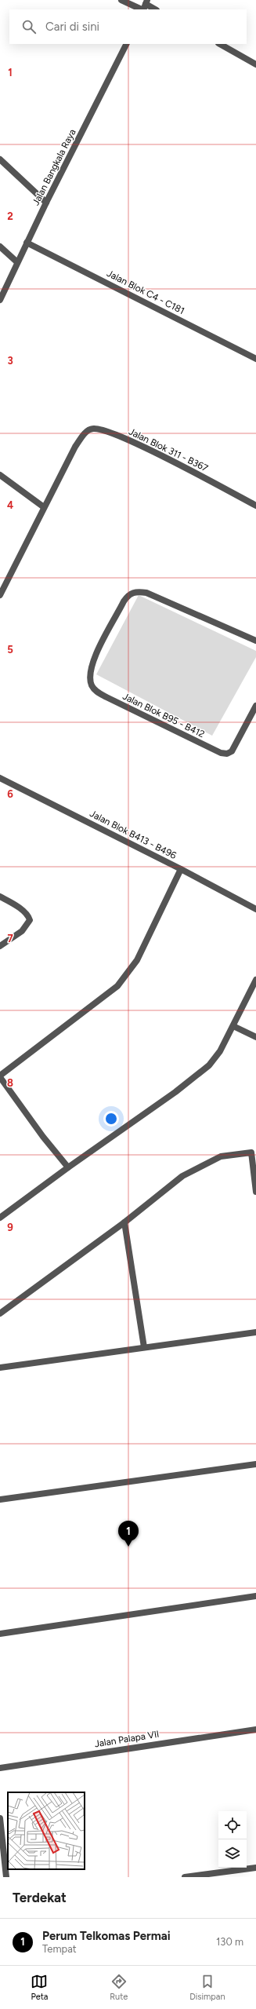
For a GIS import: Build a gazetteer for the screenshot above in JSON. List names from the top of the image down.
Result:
{
  "streets": {
    "street": [
      "Jalan Bangkala Raya",
      "Jalan Blok C4 - C181",
      "Jalan Blok 311 - B367",
      "Jalan Blok B95 - B412",
      "Jalan Blok B413 - B496",
      "Jalan Palapa VII"
    ]
  },
  "crossings": [
    ["Jalan Bangkala Raya", "Jalan Blok C4 - C181"]
  ],
  "page": {
    "search": "Cari di sini",
    "pins": "1",
    "heading": "Terdekat",
    "list": [
      {
        "mark": "1",
        "name": "Perum Telkomas Permai",
        "note": "Tempat",
        "value": "130 m"
      }
    ],
    "nav": ["Peta", "Rute", "Disimpan"]
  },
  "grid": {
    "rows": [
      "1",
      "2",
      "3",
      "4",
      "5",
      "6",
      "7",
      "8",
      "9"
    ]
  }
}
